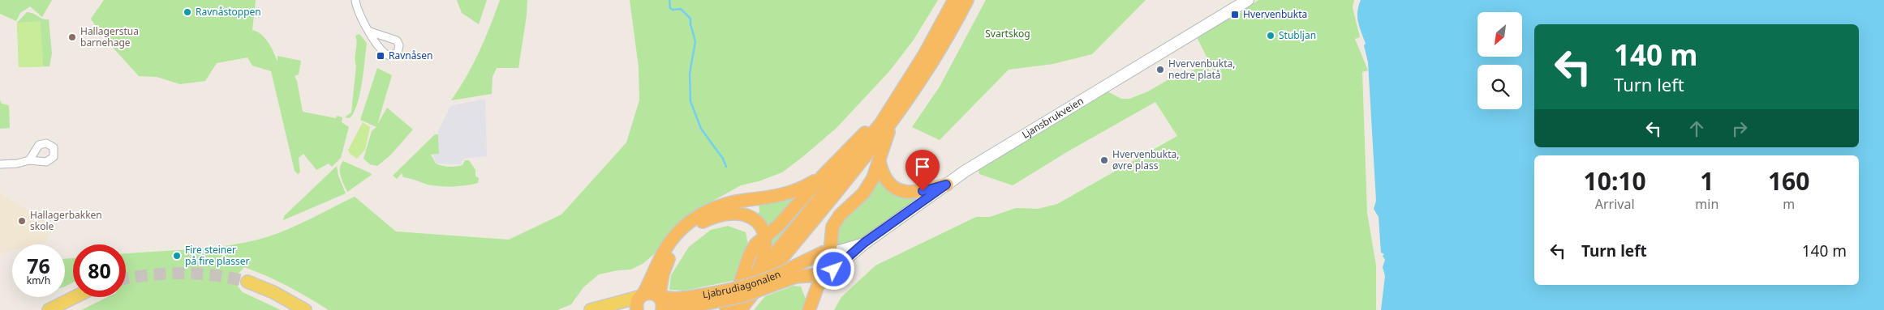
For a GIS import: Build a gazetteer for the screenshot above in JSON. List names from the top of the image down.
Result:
{
  "streets": {
    "highway": ["Ljabrudiagonalen"],
    "main road": ["Ljansbrukveien"]
  },
  "crossings": [
    ["Ljansbrukveien", "Ljabrudiagonalen"]
  ],
  "parks": ["Svartskog"],
  "places": {
    "other": [
      "Ravnåstoppen",
      "Stubljan",
      "Hallagerstua barnehage",
      "Hvervenbukta, nedre platå",
      "Hvervenbukta, øvre plass",
      "Hallagerbakken skole",
      "Fire steiner på fire plasser"
    ],
    "transit": ["Hvervenbukta", "Ravnåsen"]
  },
  "north": "bottom left",
  "page": {
    "turn": ["140 m", "Turn left"],
    "eta": [
      "10:10",
      "Arrival",
      "1",
      "min",
      "160",
      "m"
    ],
    "list": [
      {
        "name": "Turn left",
        "value": "140 m"
      }
    ],
    "speed": "76 km/h",
    "limit": "80"
  }
}
